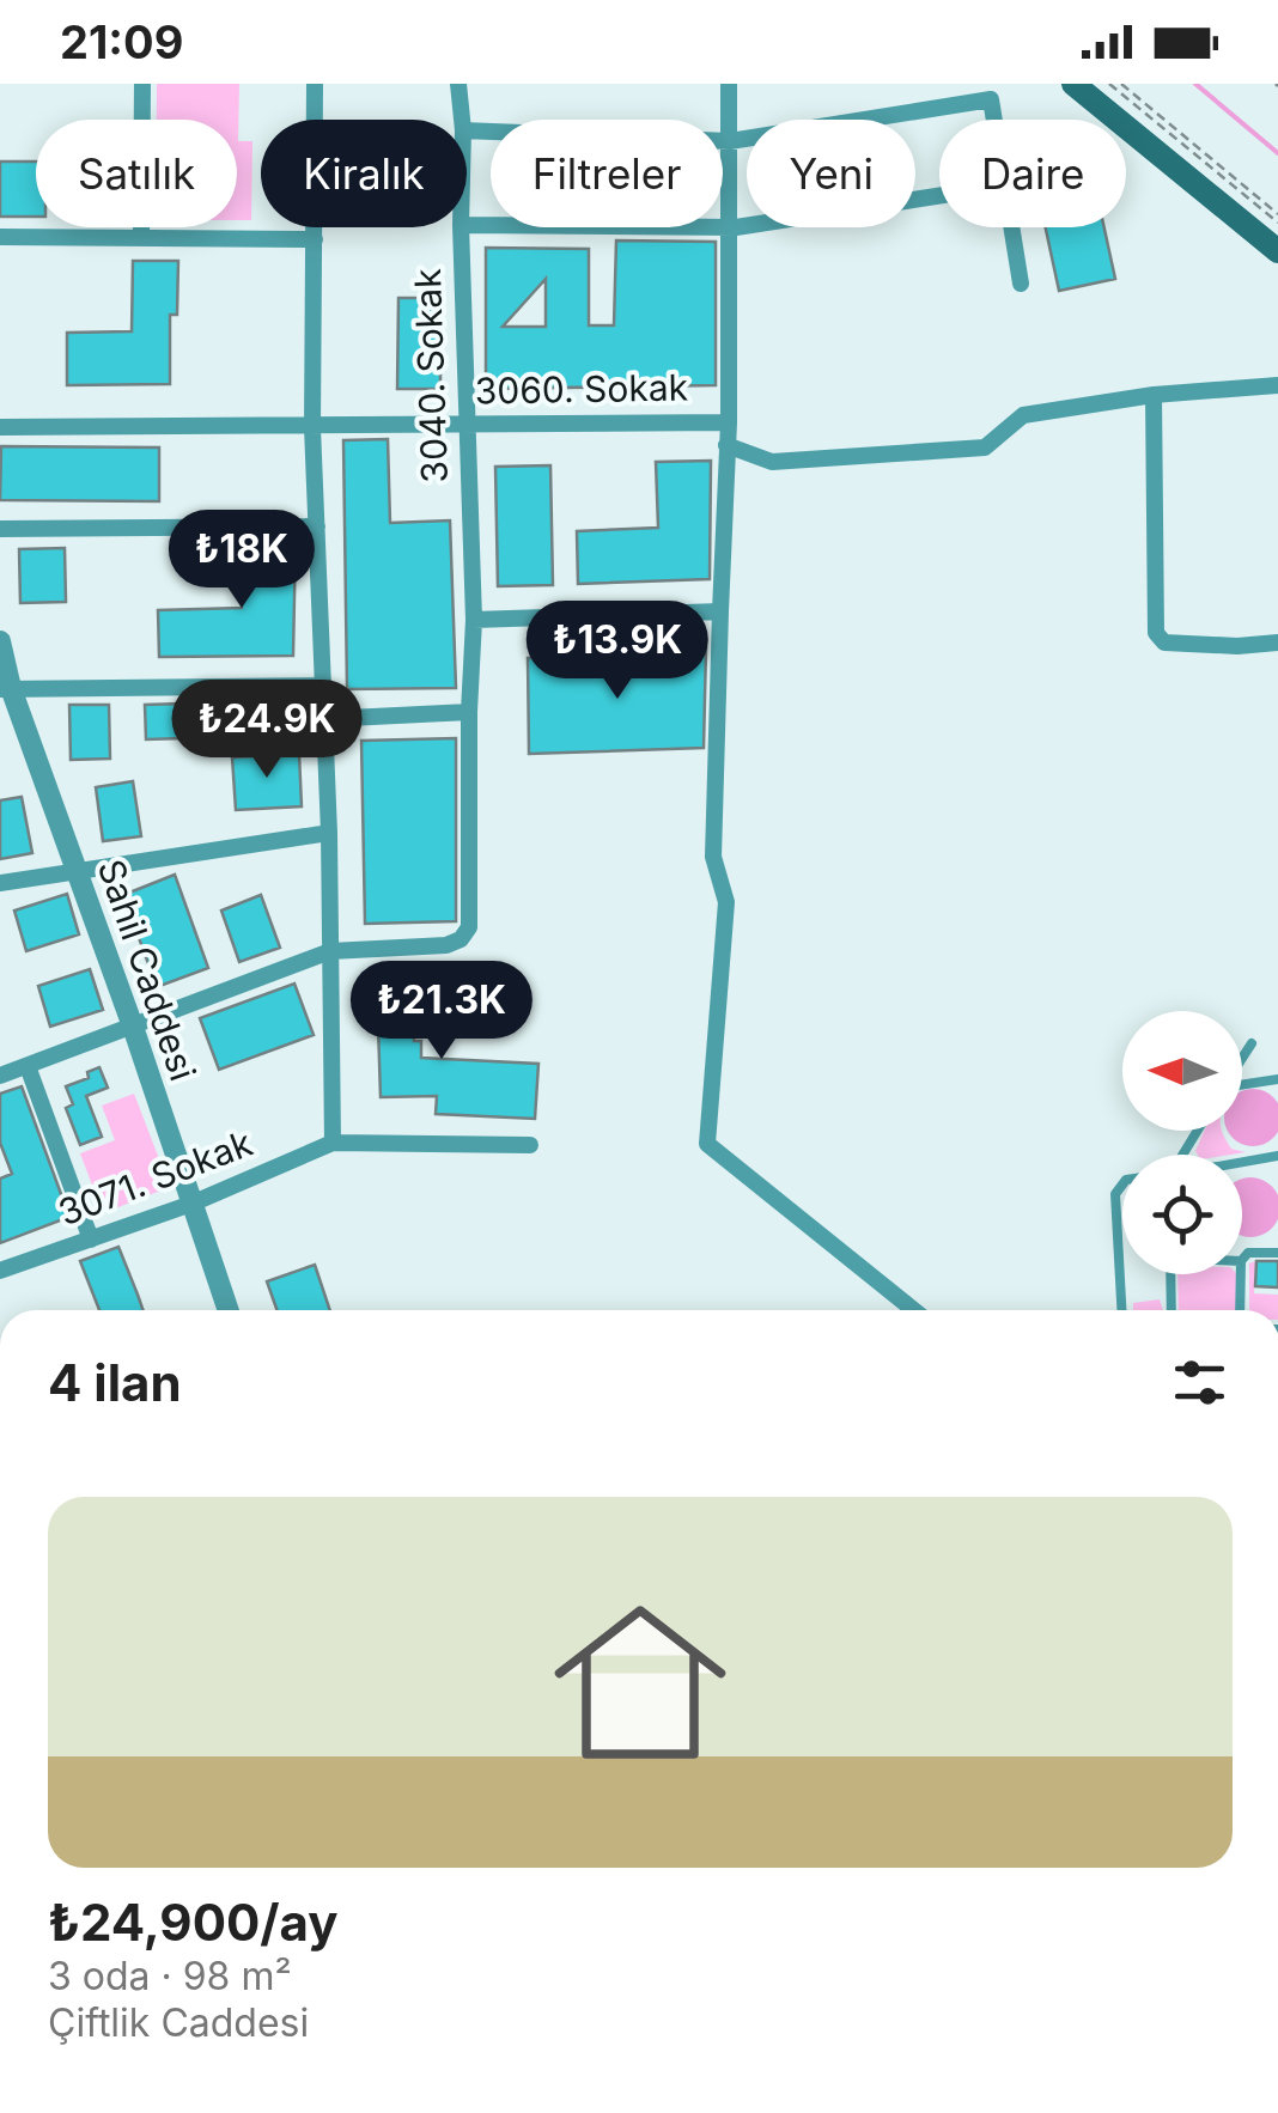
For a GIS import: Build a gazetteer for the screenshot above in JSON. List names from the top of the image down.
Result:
{
  "streets": {
    "street": [
      "3040. Sokak",
      "3060. Sokak",
      "Sahil Caddesi",
      "3071. Sokak"
    ]
  },
  "crossings": [
    ["3040. Sokak", "3060. Sokak"],
    ["Sahil Caddesi", "3071. Sokak"]
  ],
  "north": "left",
  "page": {
    "status": "21:09",
    "chip": [
      "Satılık",
      "Kiralık",
      "Filtreler",
      "Yeni",
      "Daire"
    ],
    "price": [
      "₺18K",
      "₺13.9K",
      "₺24.9K",
      "₺21.3K"
    ],
    "heading": "4 ilan",
    "list": [
      {
        "name": "₺24,900/ay",
        "note": "3 oda · 98 m² · Çiftlik Caddesi"
      }
    ]
  }
}
